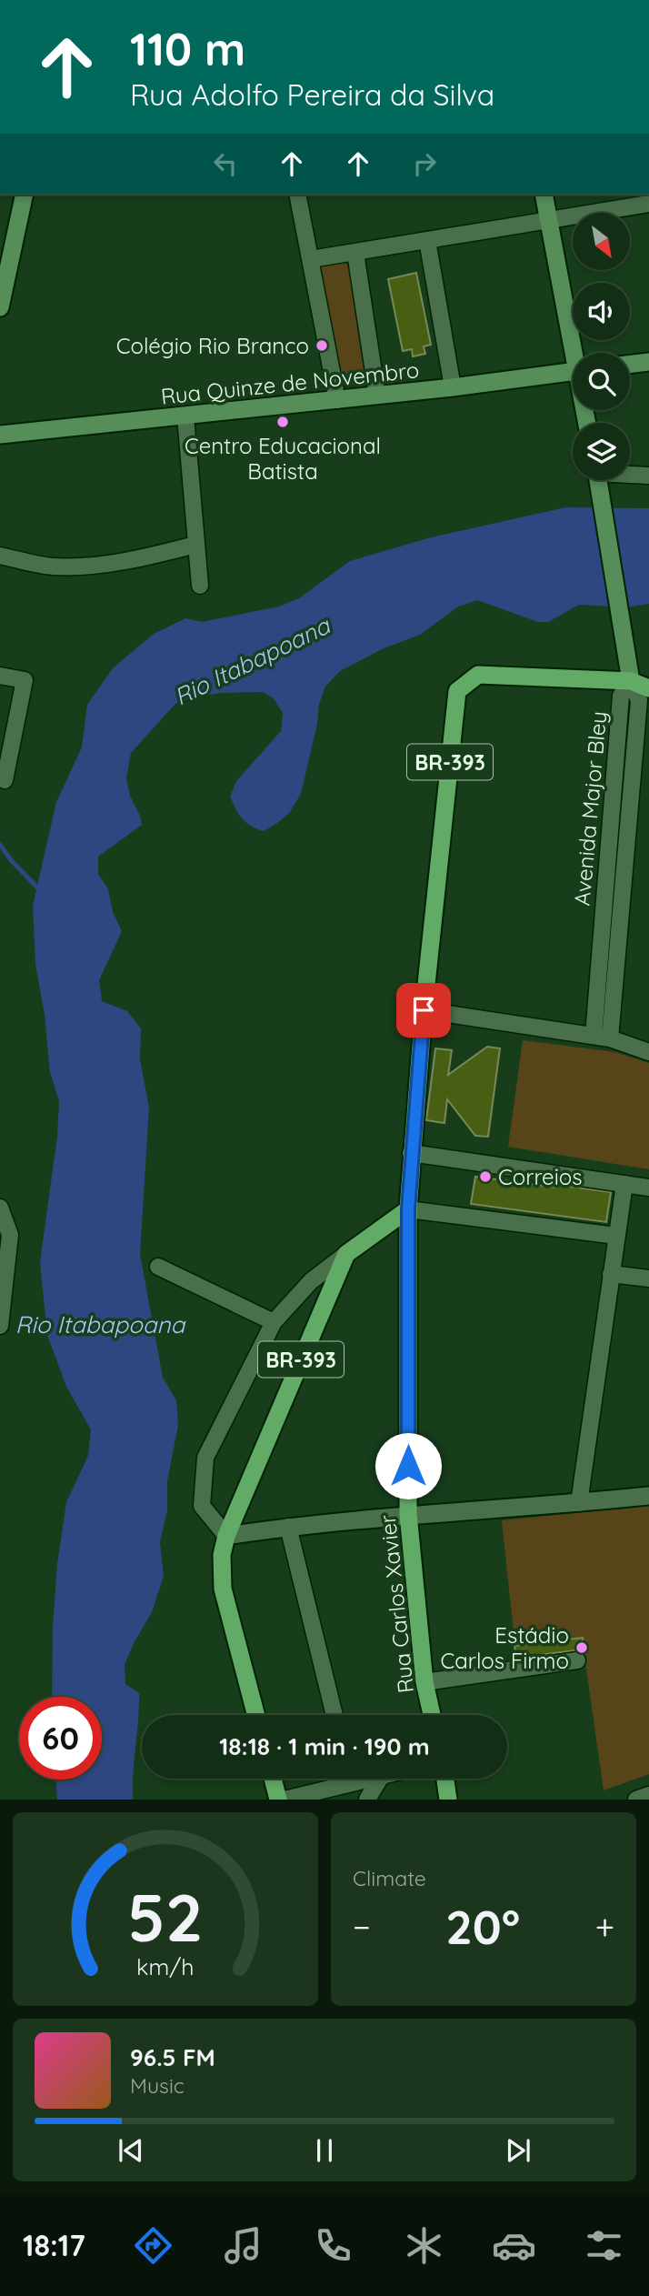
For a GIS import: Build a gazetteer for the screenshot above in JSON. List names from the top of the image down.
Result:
{
  "streets": {
    "main road": ["Rua Quinze de Novembro", "BR-393", "Rua Carlos Xavier"],
    "street": ["Avenida Major Bley"]
  },
  "crossings": [
    ["BR-393", "Avenida Major Bley"],
    ["BR-393", "Rua Carlos Xavier"]
  ],
  "water": ["Rio Itabapoana"],
  "places": [
    "Colégio Rio Branco",
    "Centro Educacional Batista",
    "Correios",
    "Estádio Carlos Firmo"
  ],
  "north": "bottom right",
  "page": {
    "turn": ["110 m", "Rua Adolfo Pereira da Silva"],
    "limit": "60",
    "trip": "18:18 · 1 min · 190 m",
    "tile": "Climate",
    "heat": ["−", "20°", "+"],
    "song": ["96.5 FM", "Music"],
    "tabs": "18:17",
    "gauge": ["52", "km/h"]
  }
}
